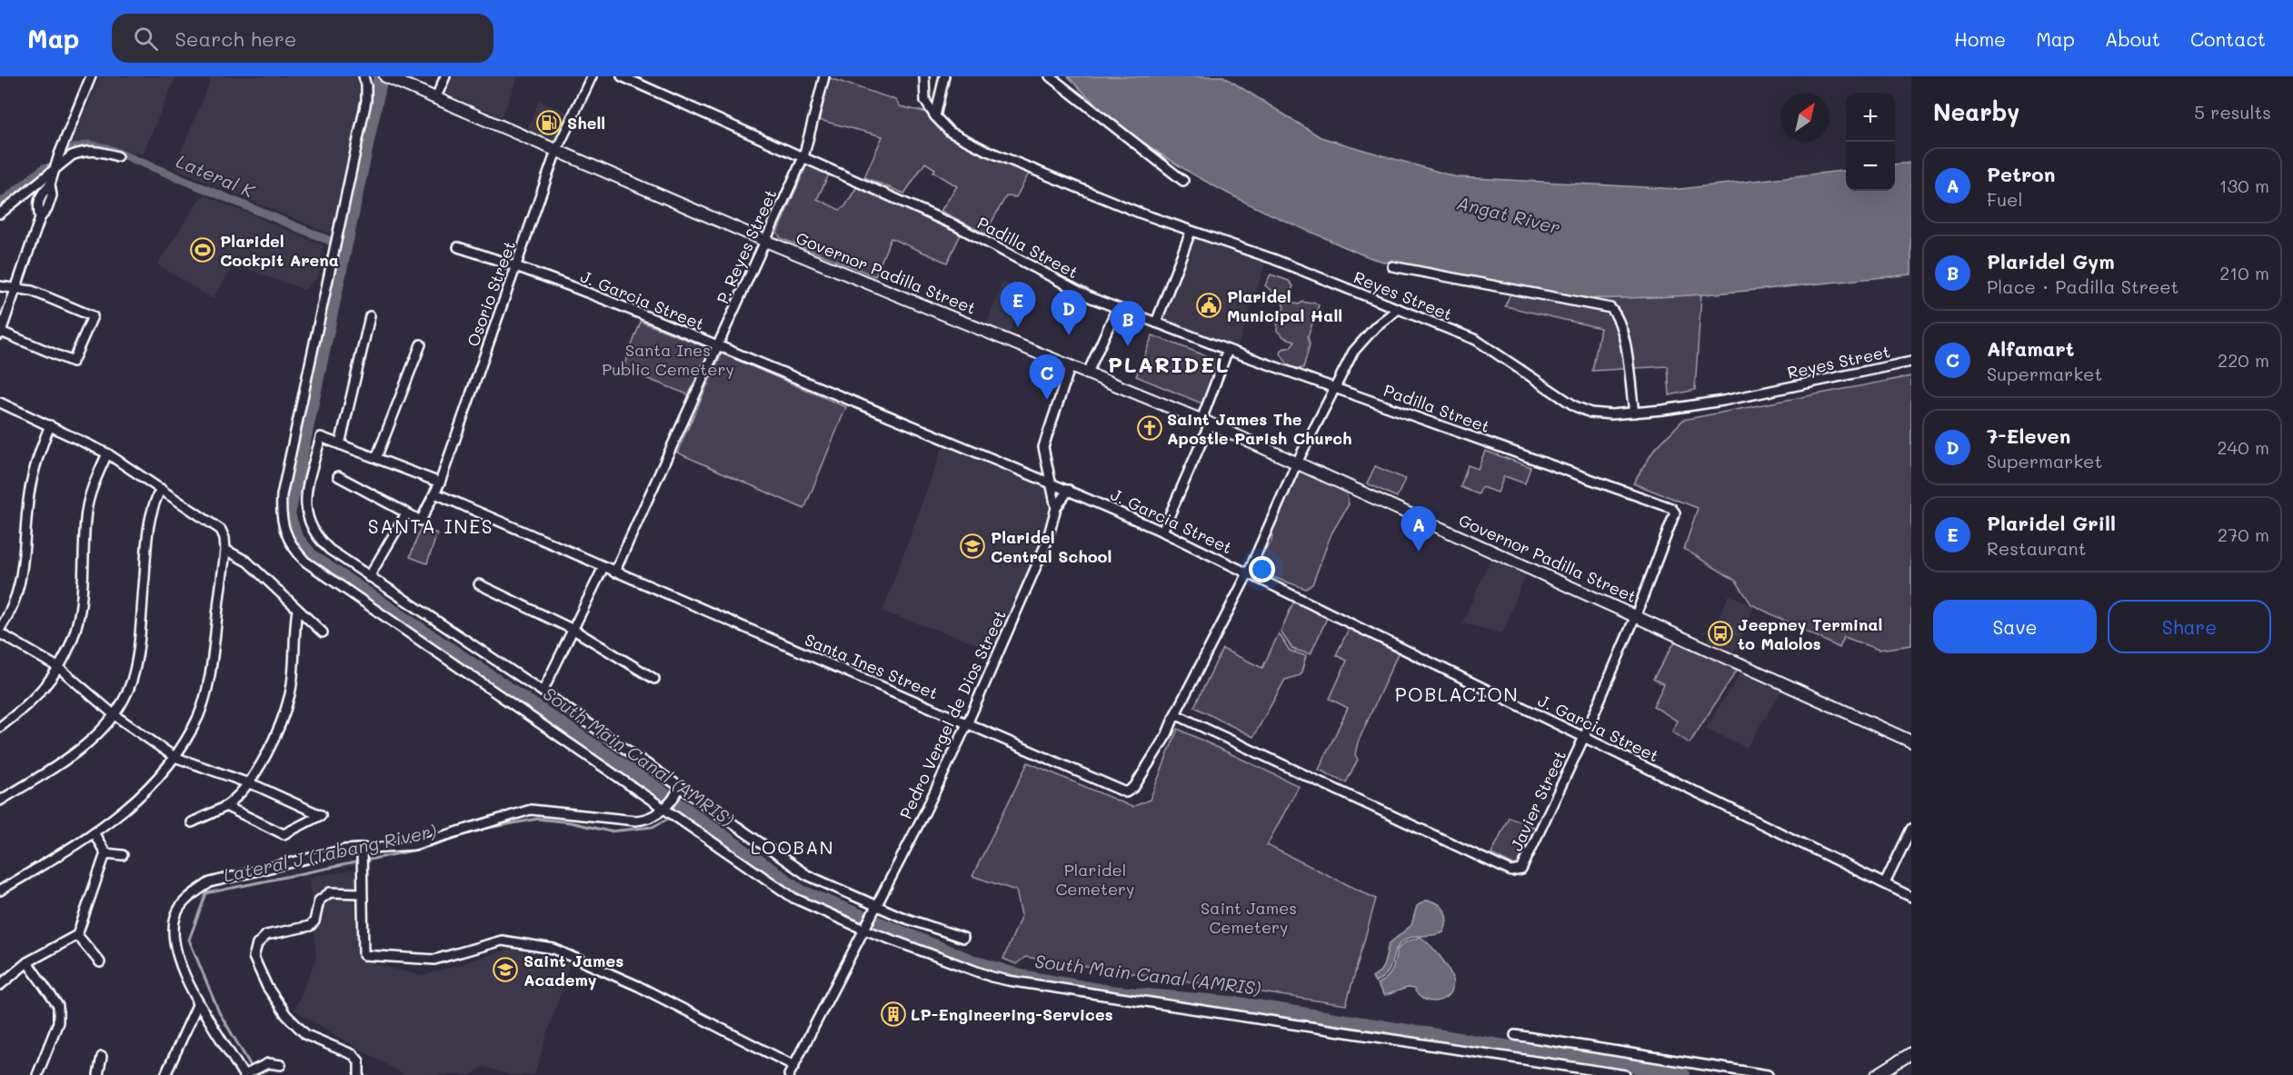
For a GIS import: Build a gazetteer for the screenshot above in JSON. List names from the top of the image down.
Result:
{
  "streets": {
    "main road": ["Governor Padilla Street"],
    "street": [
      "P. Reyes Street",
      "Padilla Street",
      "Osorio Street",
      "Reyes Street",
      "J. Garcia Street",
      "Santa Ines Street",
      "Pedro Vergel de Dios Street",
      "Javier Street"
    ]
  },
  "crossings": [
    ["P. Reyes Street", "Padilla Street"],
    ["P. Reyes Street", "Governor Padilla Street"],
    ["P. Reyes Street", "J. Garcia Street"],
    ["P. Reyes Street", "Santa Ines Street"],
    ["Padilla Street", "Santa Ines Street"],
    ["Padilla Street", "Javier Street"],
    ["Governor Padilla Street", "Osorio Street"],
    ["Governor Padilla Street", "Santa Ines Street"],
    ["Governor Padilla Street", "Pedro Vergel de Dios Street"],
    ["Governor Padilla Street", "Javier Street"],
    ["Osorio Street", "J. Garcia Street"],
    ["Osorio Street", "Santa Ines Street"],
    ["Reyes Street", "Santa Ines Street"],
    ["J. Garcia Street", "Santa Ines Street"],
    ["J. Garcia Street", "Pedro Vergel de Dios Street"],
    ["J. Garcia Street", "Javier Street"],
    ["Santa Ines Street", "Pedro Vergel de Dios Street"],
    ["Santa Ines Street", "Javier Street"]
  ],
  "districts": [
    "PLARIDEL",
    "SANTA INES",
    "POBLACION",
    "LOOBAN"
  ],
  "water": [
    "Lateral K",
    "Angat River",
    "South Main Canal (AMRIS)",
    "Lateral J (Tabang River)"
  ],
  "parks": ["Santa Ines Public Cemetery", "Plaridel Cemetery", "Saint James Cemetery"],
  "places": {
    "fuel station": ["Shell"],
    "sports": ["Plaridel Cockpit Arena"],
    "public building": ["Plaridel Municipal Hall"],
    "church": ["Saint James The Apostle Parish Church"],
    "school or university": ["Plaridel Central School", "Saint James Academy"],
    "bus stop": ["Jeepney Terminal to Malolos"],
    "building": ["LP-Engineering-Services"]
  },
  "north": "top right",
  "page": {
    "header": "Map",
    "search": "Search here",
    "nav": [
      "Home",
      "Map",
      "About",
      "Contact"
    ],
    "heading": ["Nearby", "5 results"],
    "map_buttons": ["+", "−"],
    "list": [
      {
        "mark": "A",
        "name": "Petron",
        "note": "Fuel",
        "value": "130 m"
      },
      {
        "mark": "B",
        "name": "Plaridel Gym",
        "note": "Place · Padilla Street",
        "value": "210 m"
      },
      {
        "mark": "C",
        "name": "Alfamart",
        "note": "Supermarket",
        "value": "220 m"
      },
      {
        "mark": "D",
        "name": "7-Eleven",
        "note": "Supermarket",
        "value": "240 m"
      },
      {
        "mark": "E",
        "name": "Plaridel Grill",
        "note": "Restaurant",
        "value": "270 m"
      }
    ],
    "pins": [
      "E",
      "D",
      "B",
      "C",
      "A"
    ],
    "buttons": ["Save", "Share"]
  }
}
